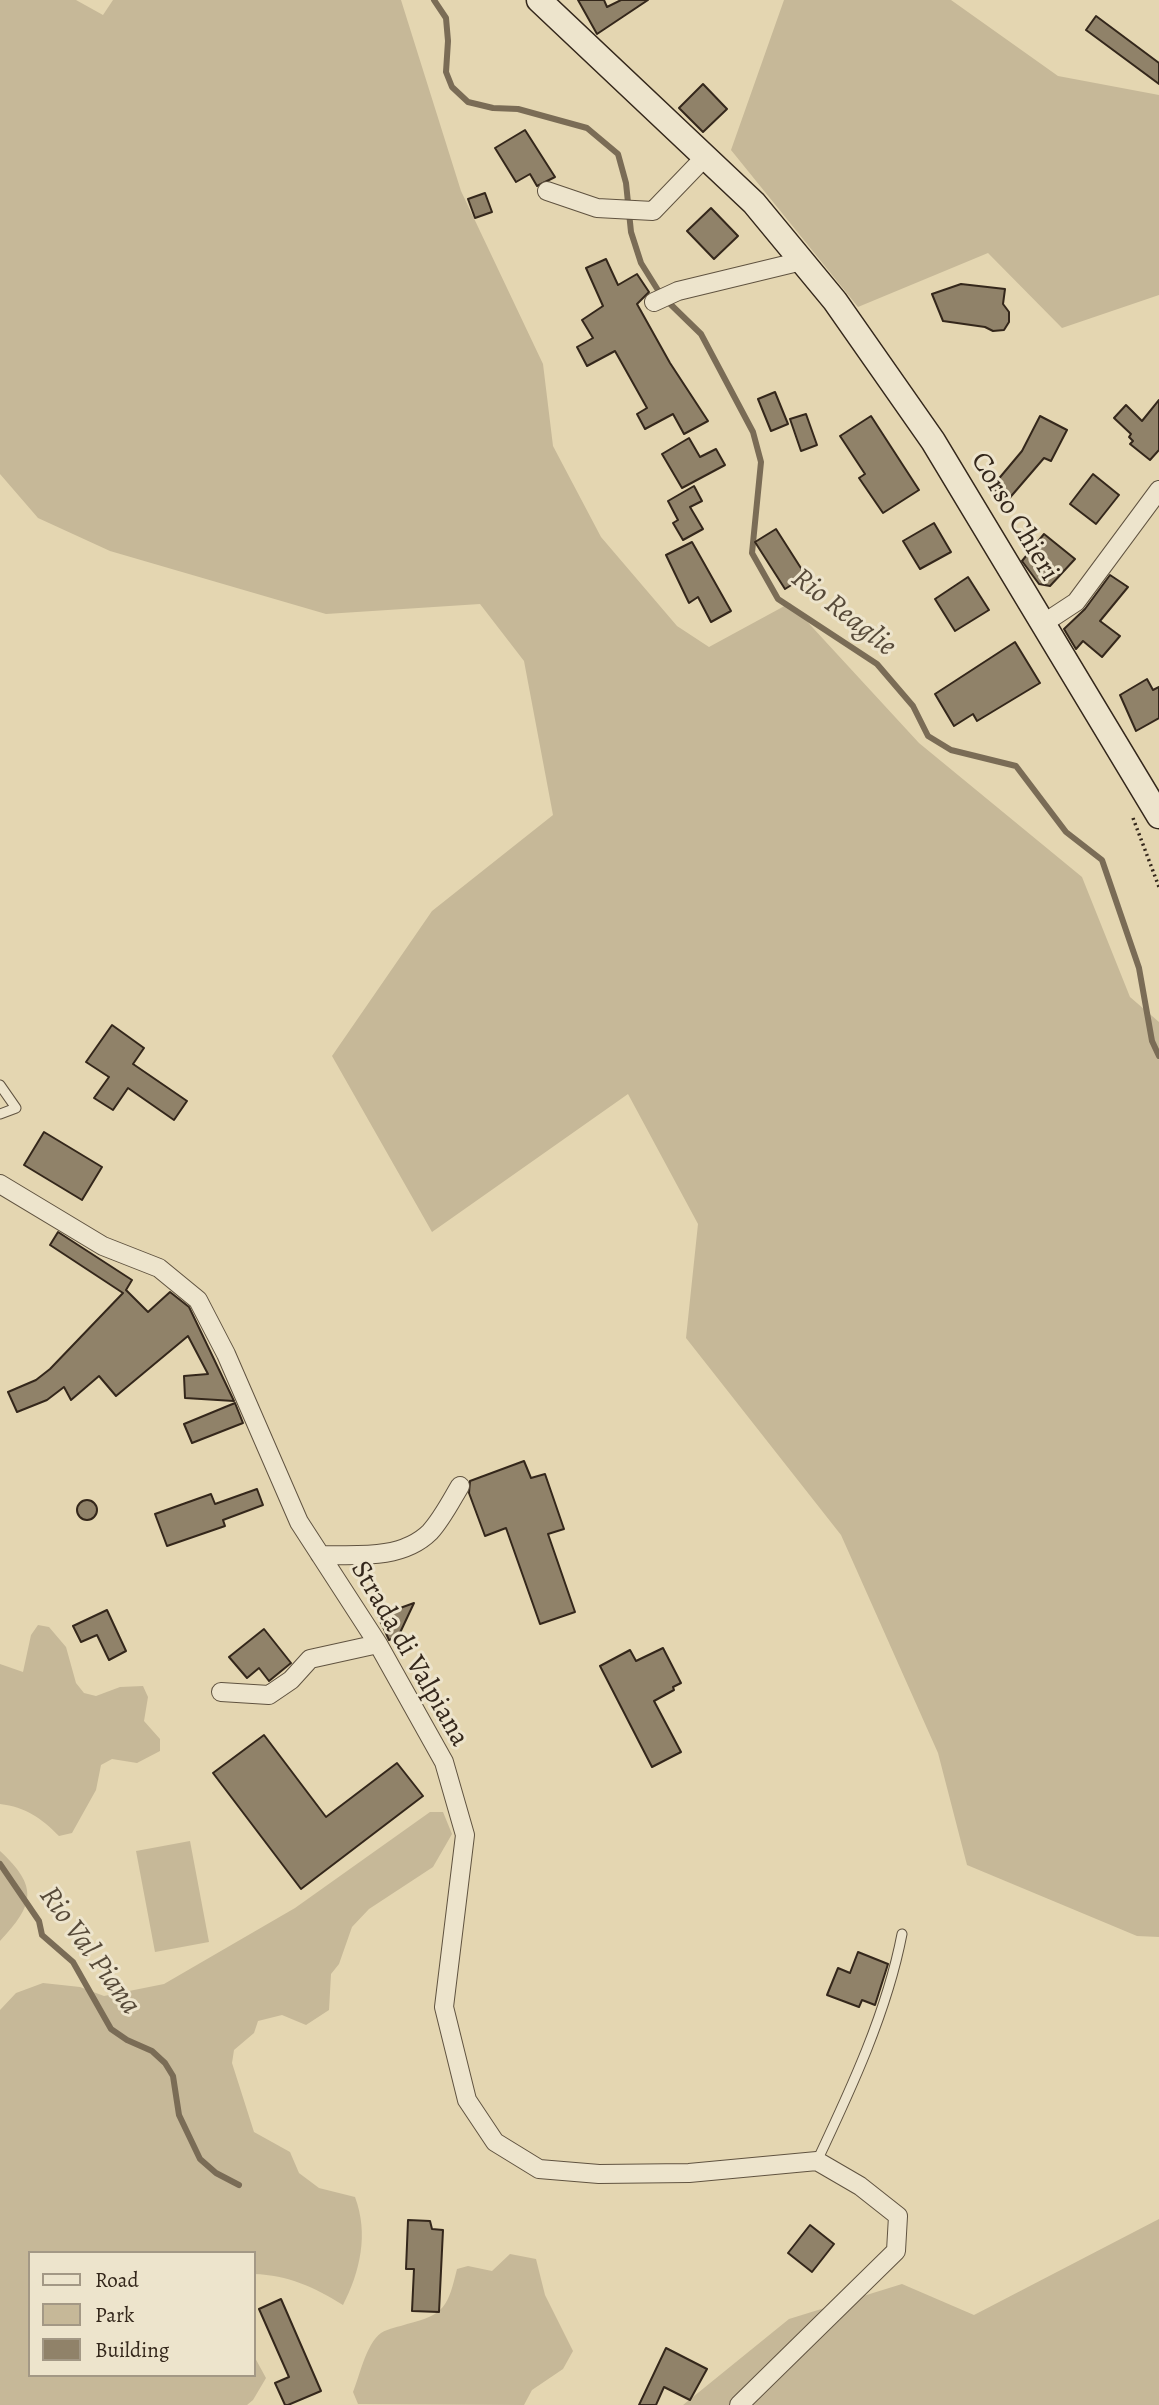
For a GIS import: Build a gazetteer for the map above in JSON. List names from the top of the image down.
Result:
{
  "streets": {
    "main road": ["Corso Chieri"],
    "street": ["Strada di Valpiana"]
  },
  "water": ["Rio Reaglie", "Rio Val Piana"],
  "legend": ["Road", "Park", "Building"]
}
